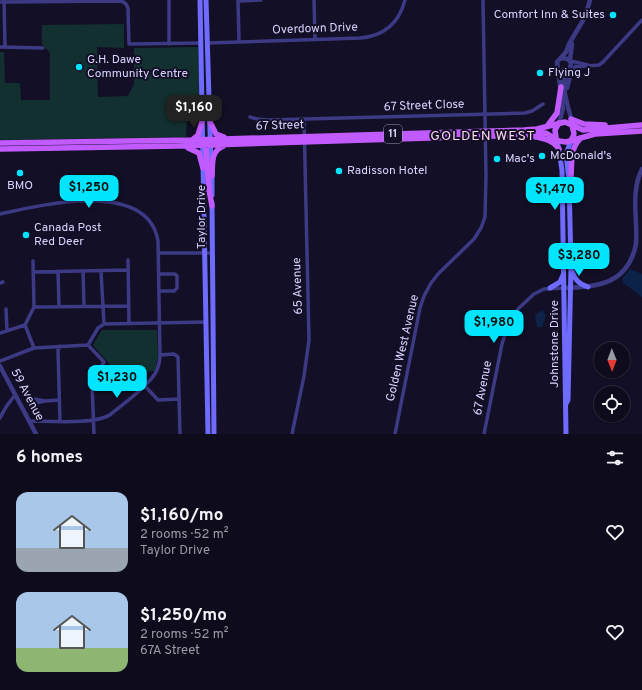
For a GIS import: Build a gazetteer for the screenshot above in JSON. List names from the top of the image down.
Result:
{
  "streets": {
    "main road": [
      "67 Street",
      "11",
      "Taylor Drive",
      "Johnstone Drive"
    ],
    "street": [
      "Overdown Drive",
      "67 Street Close",
      "65 Avenue",
      "Golden West Avenue",
      "67 Avenue",
      "59 Avenue"
    ]
  },
  "crossings": [
    ["Overdown Drive", "Taylor Drive"],
    ["67 Street Close", "Golden West Avenue"],
    ["67 Street", "Taylor Drive"],
    ["67 Street", "65 Avenue"],
    ["67 Street", "Johnstone Drive"],
    ["67 Street", "Golden West Avenue"],
    ["Johnstone Drive", "67 Avenue"]
  ],
  "districts": ["GOLDEN WEST"],
  "places": [
    "Comfort Inn & Suites",
    "G.H. Dawe Community Centre",
    "Flying J",
    "McDonald's",
    "Mac's",
    "Radisson Hotel",
    "BMO",
    "Canada Post Red Deer"
  ],
  "north": "bottom",
  "page": {
    "price": [
      "$1,160",
      "$1,250",
      "$1,470",
      "$3,280",
      "$1,980",
      "$1,230"
    ],
    "heading": "6 homes",
    "list": [
      {
        "name": "$1,160/mo",
        "note": "2 rooms · 52 m² · Taylor Drive"
      },
      {
        "name": "$1,250/mo",
        "note": "2 rooms · 52 m² · 67A Street"
      }
    ]
  }
}
